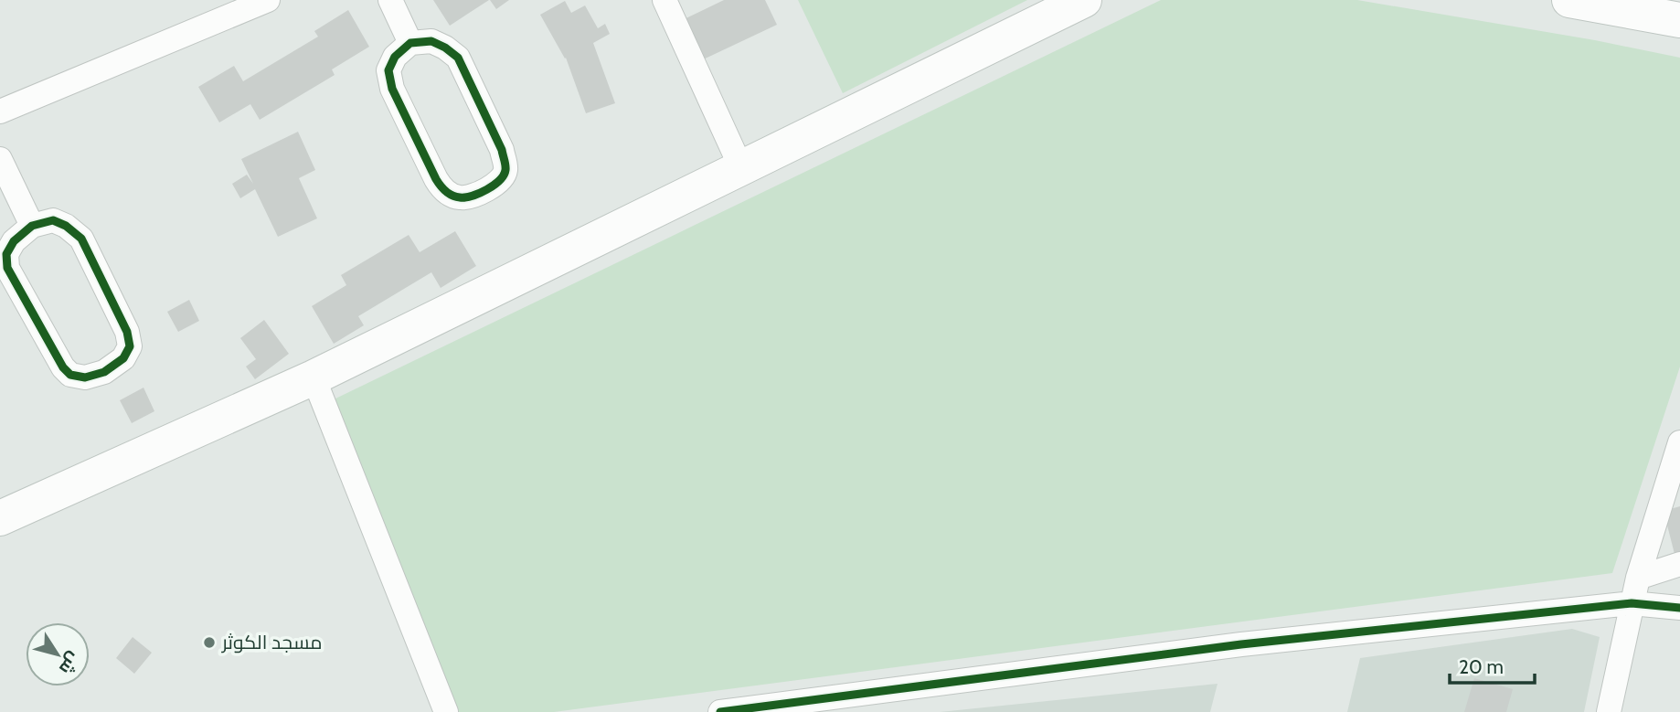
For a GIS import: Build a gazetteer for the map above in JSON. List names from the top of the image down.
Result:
{
  "places": ["مسجد الكوثر"],
  "scale_bar": "20 m",
  "north": "bottom right"
}
